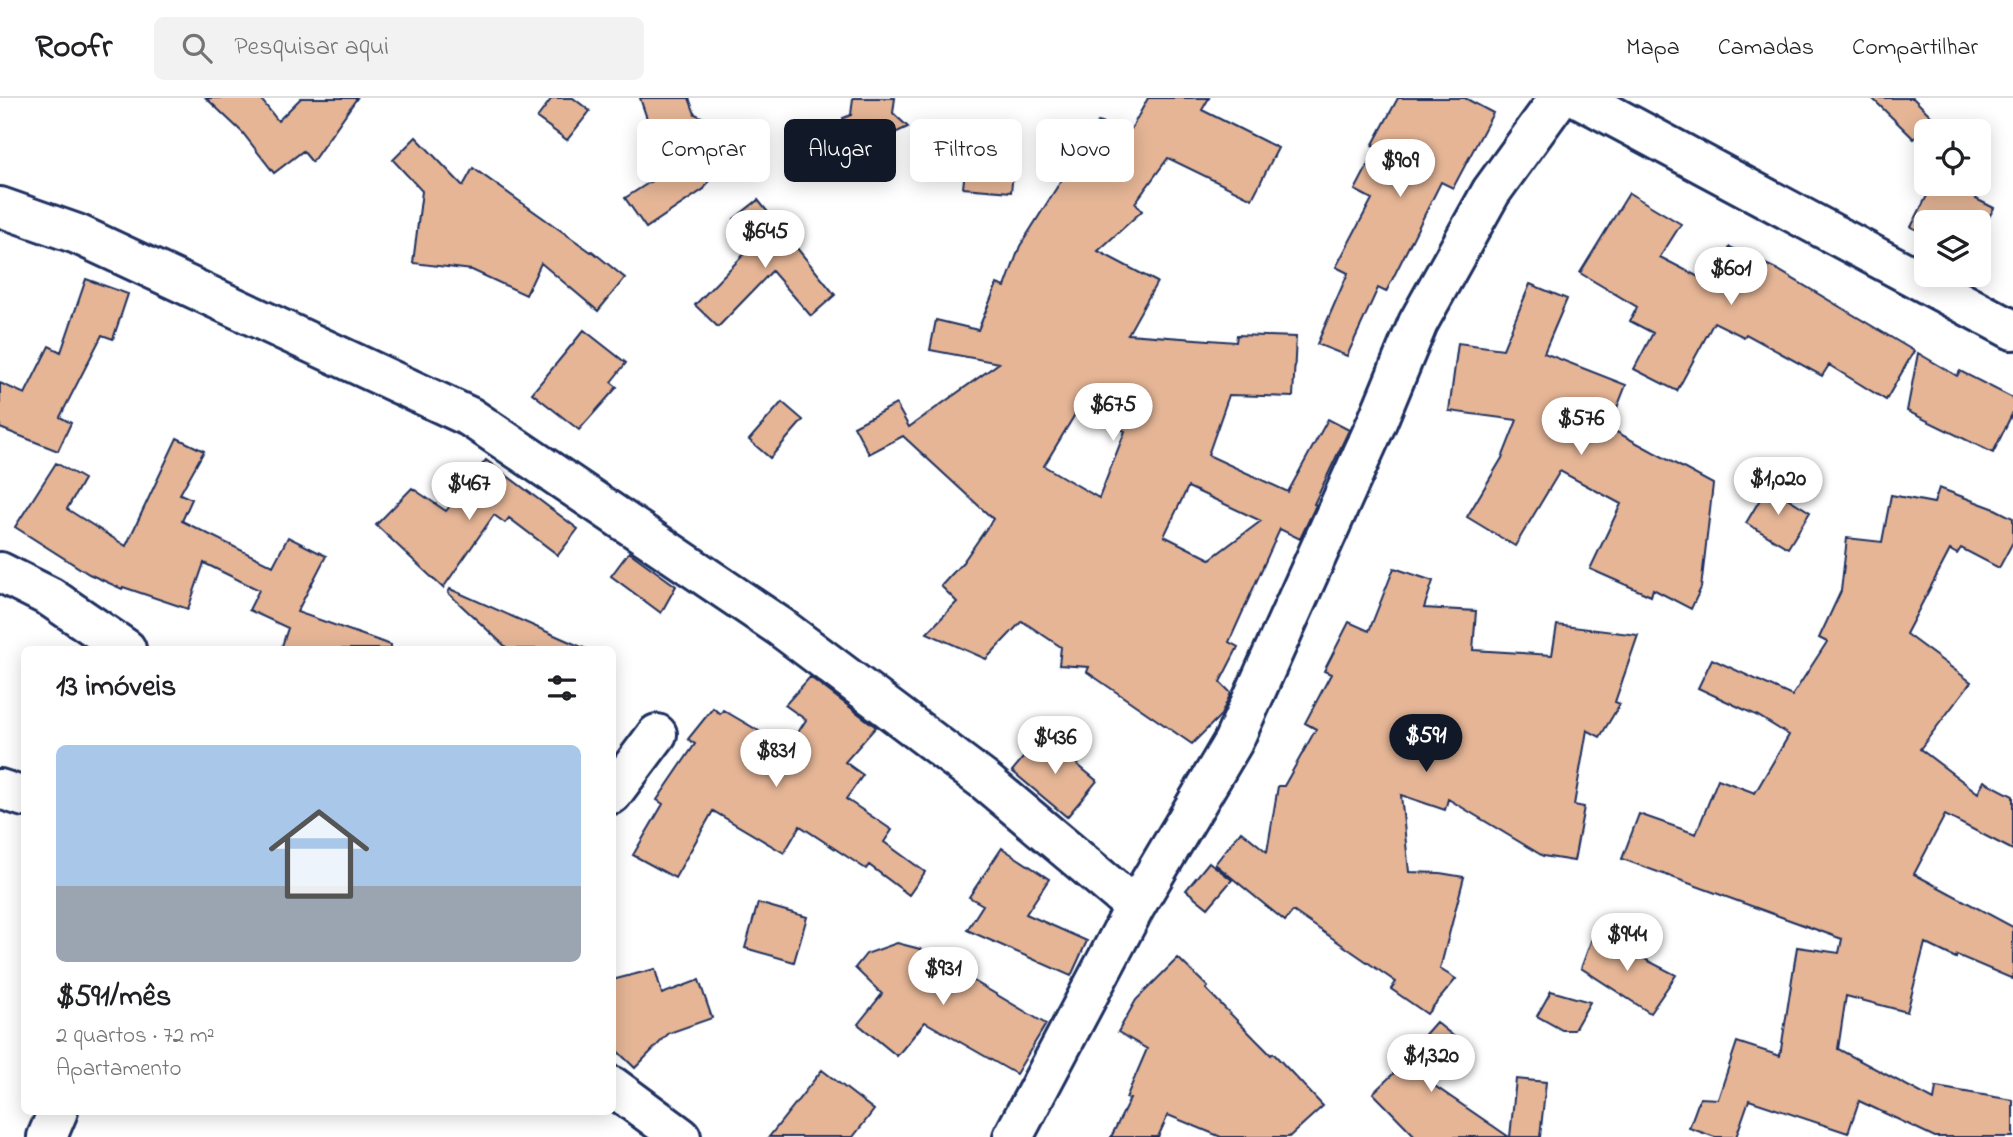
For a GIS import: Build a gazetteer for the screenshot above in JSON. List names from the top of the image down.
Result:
{
  "page": {
    "header": "Roofr",
    "search": "Pesquisar aqui",
    "nav": ["Mapa", "Camadas", "Compartilhar"],
    "chip": [
      "Comprar",
      "Alugar",
      "Filtros",
      "Novo"
    ],
    "price": [
      "$909",
      "$645",
      "$601",
      "$675",
      "$576",
      "$1,020",
      "$467",
      "$591",
      "$436",
      "$831",
      "$944",
      "$931",
      "$1,320"
    ],
    "heading": "13 imóveis",
    "list": [
      {
        "name": "$591/mês",
        "note": "2 quartos · 72 m² · Apartamento"
      }
    ]
  }
}
